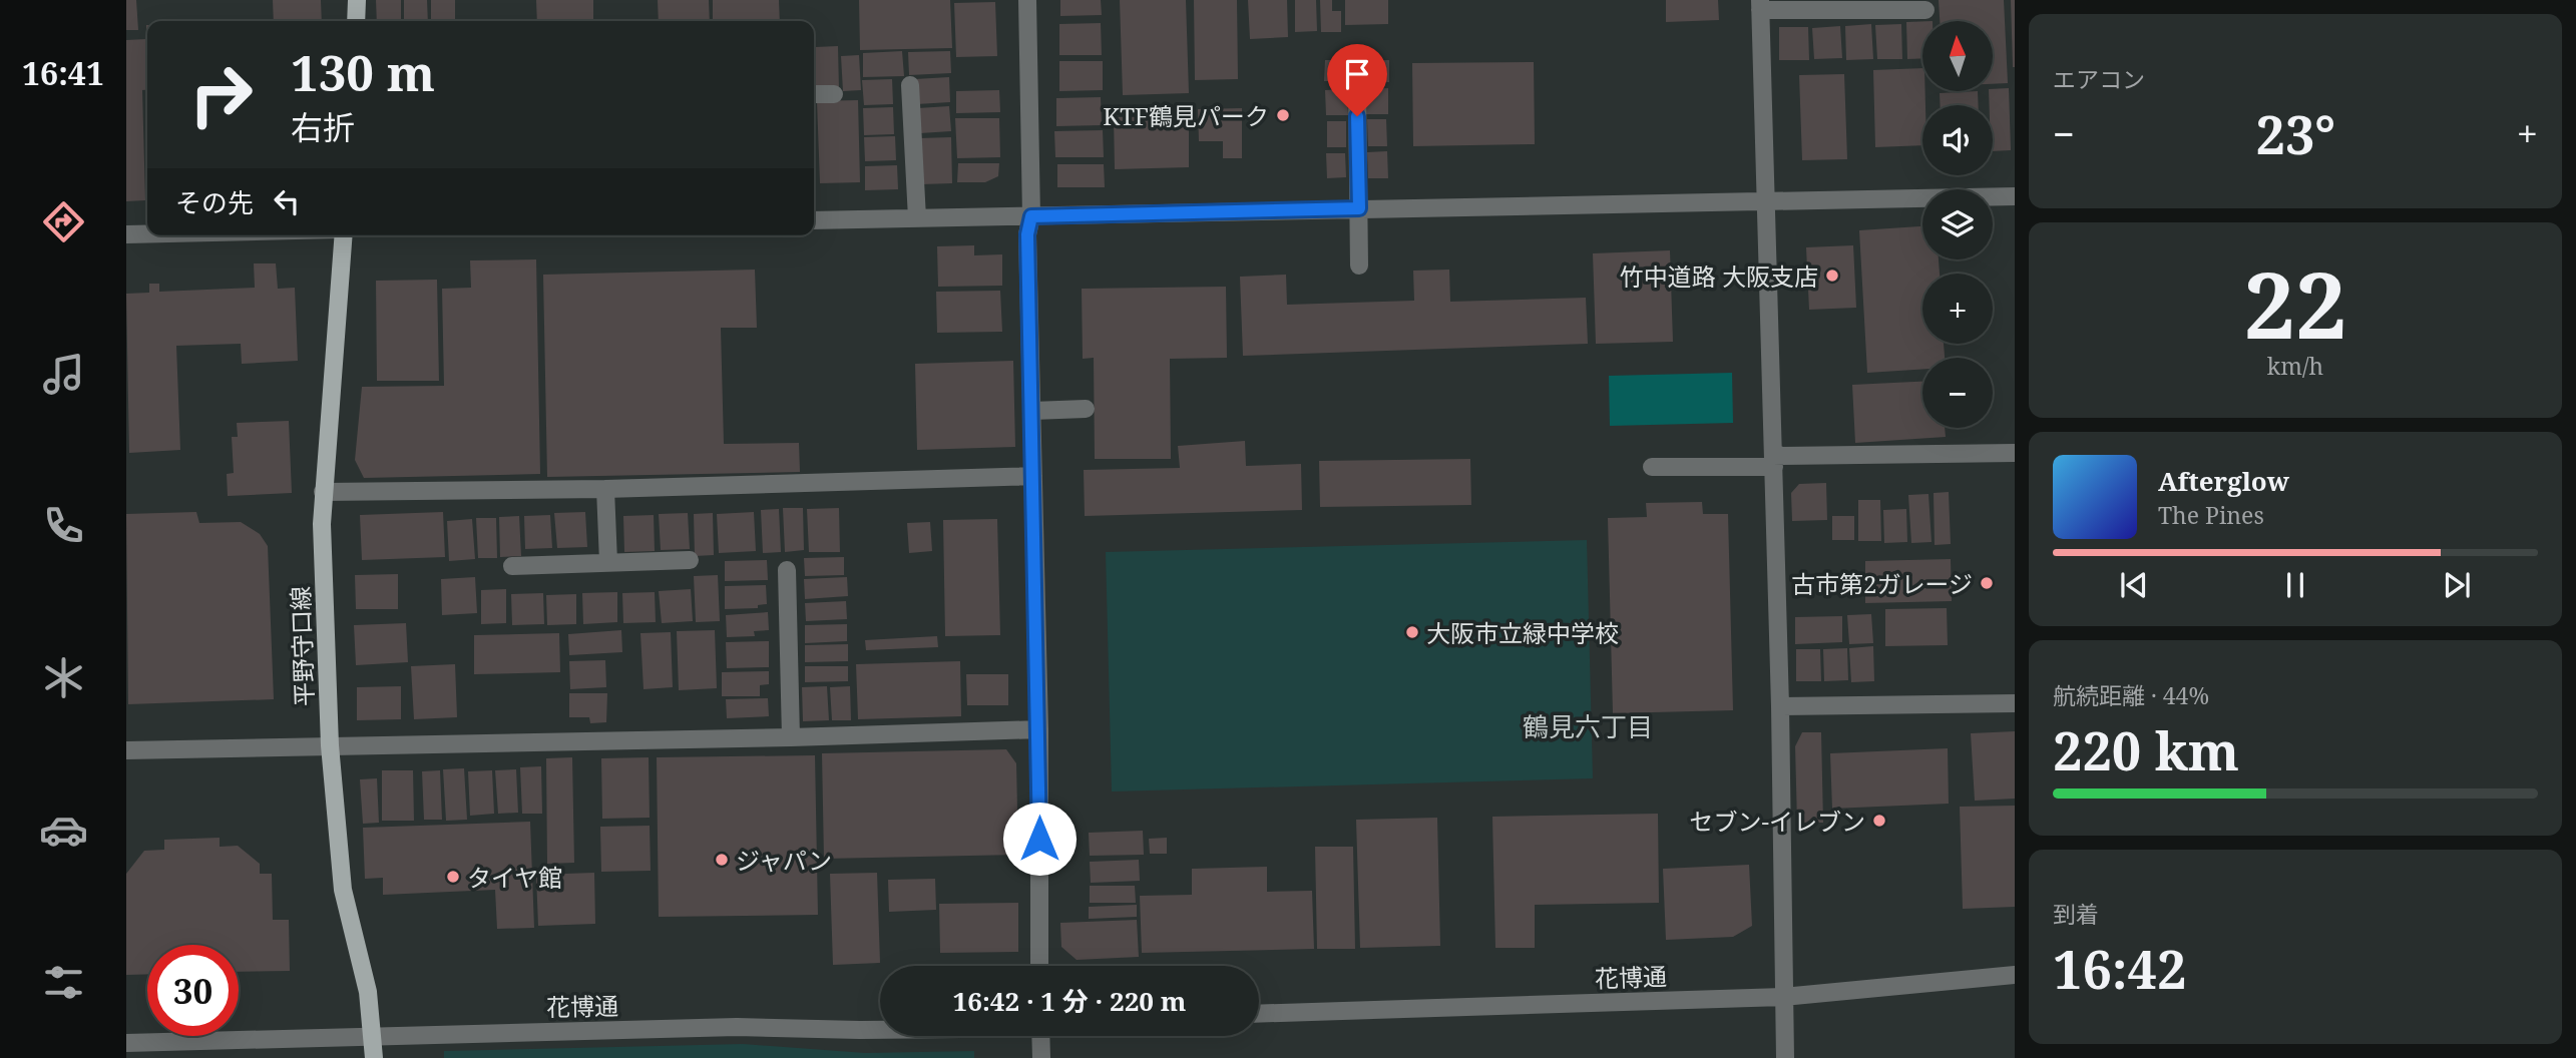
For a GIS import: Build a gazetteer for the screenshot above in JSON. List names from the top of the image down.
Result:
{
  "streets": {
    "main road": ["平野守口線"],
    "street": ["花博通"]
  },
  "crossings": [
    ["平野守口線", "花博通"]
  ],
  "districts": ["鶴見六丁目"],
  "places": [
    "KTF鶴見パーク",
    "竹中道路 大阪支店",
    "古市第2ガレージ",
    "大阪市立緑中学校",
    "セブン-イレブン",
    "ジャパン",
    "タイヤ館"
  ],
  "north": "top",
  "page": {
    "tabs": "16:41",
    "tile": [
      "エアコン",
      ["22", "km/h"],
      ["航続距離 · 44%", "220 km"],
      ["到着", "16:42"]
    ],
    "map_buttons": ["+", "−"],
    "turn": ["130 m", "右折"],
    "heat": ["−", "23°", "+"],
    "then": "その先",
    "song": ["Afterglow", "The Pines"],
    "limit": "30",
    "trip": "16:42 · 1 分 · 220 m"
  }
}
